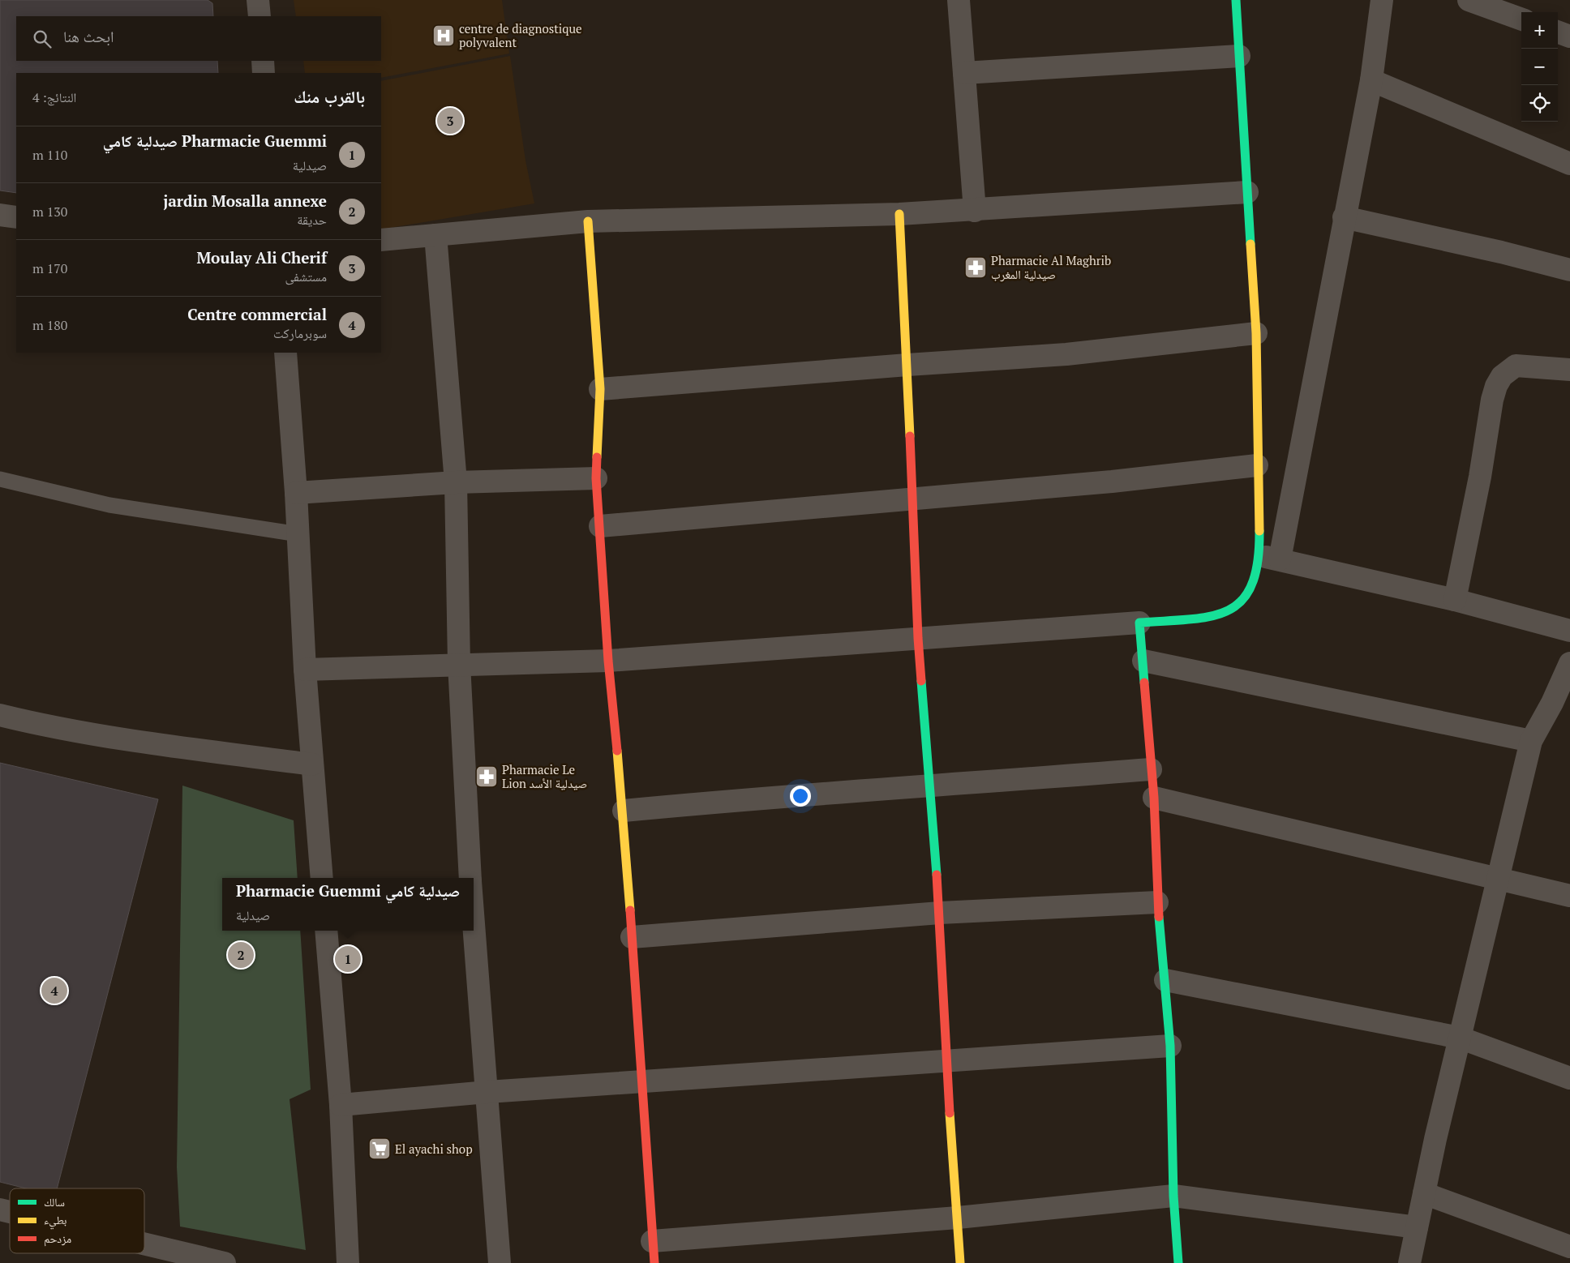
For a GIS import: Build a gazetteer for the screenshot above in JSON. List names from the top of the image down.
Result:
{
  "places": {
    "hospital": ["centre de diagnostique polyvalent"],
    "pharmacy": ["Pharmacie Al Maghrib صيدلية المغرب", "Pharmacie Le Lion صيدلية الأسد"],
    "supermarket": ["El ayachi shop"]
  },
  "legend": ["سالك", "بطيء", "مزدحم"],
  "page": {
    "map_buttons": ["+", "−"],
    "search": "ابحث هنا",
    "heading": ["بالقرب منك", "النتائج: 4"],
    "pins": [
      "3",
      "2",
      "1",
      "4"
    ],
    "list": [
      {
        "mark": "1",
        "name": "Pharmacie Guemmi صيدلية كامي",
        "note": "صيدلية",
        "value": "110 m"
      },
      {
        "mark": "2",
        "name": "jardin Mosalla annexe",
        "note": "حديقة",
        "value": "130 m"
      },
      {
        "mark": "3",
        "name": "Moulay Ali Cherif",
        "note": "مستشفى",
        "value": "170 m"
      },
      {
        "mark": "4",
        "name": "Centre commercial",
        "note": "سوبرماركت",
        "value": "180 m"
      }
    ],
    "popup": ["Pharmacie Guemmi صيدلية كامي", "صيدلية"]
  }
}
